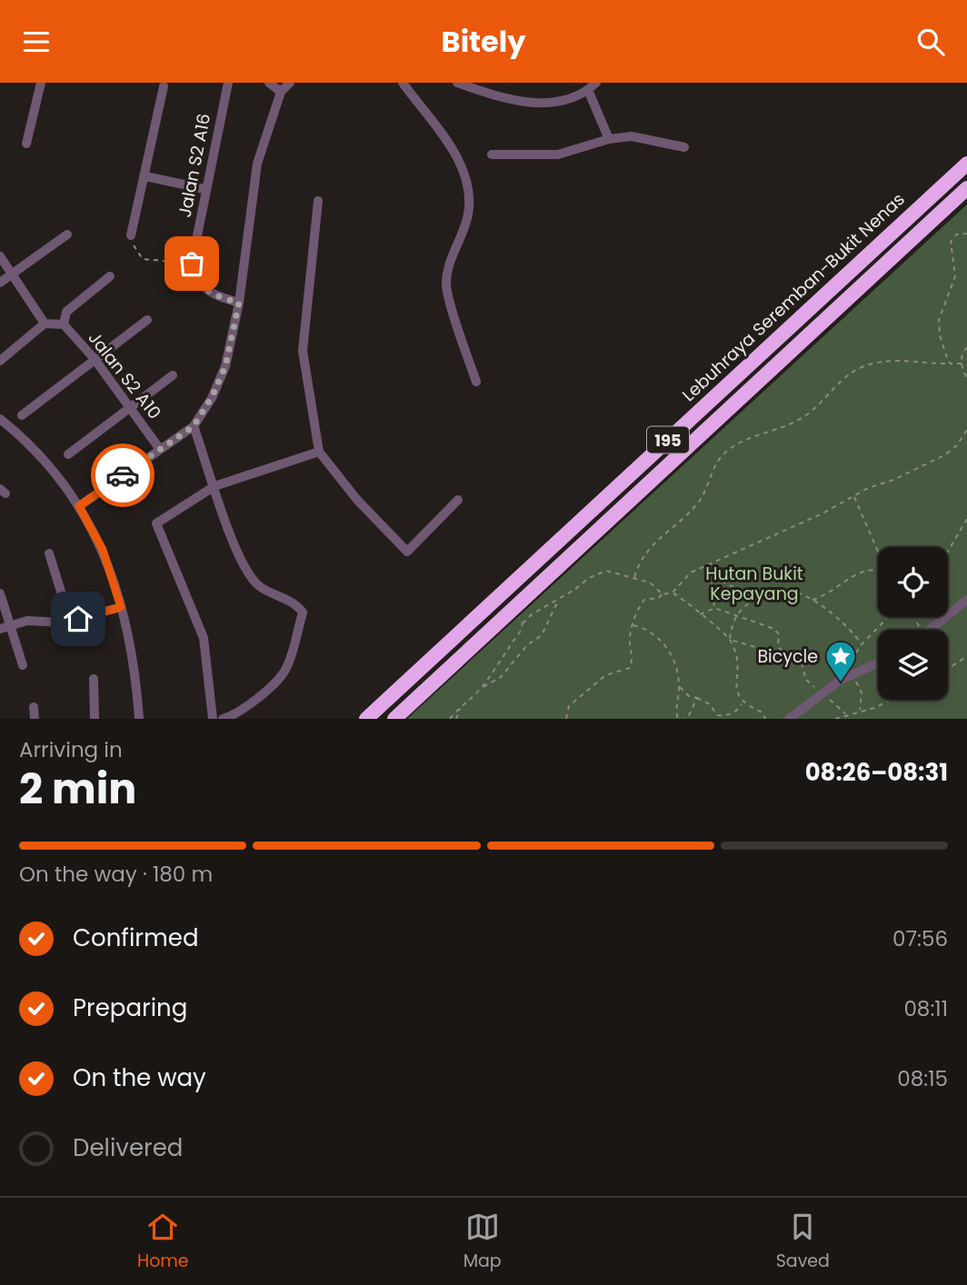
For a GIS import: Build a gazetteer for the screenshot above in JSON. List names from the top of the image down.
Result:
{
  "streets": {
    "highway": ["Lebuhraya Seremban-Bukit Nenas", "195"],
    "street": ["Jalan S2 A16", "Jalan S2 A10"]
  },
  "parks": ["Hutan Bukit Kepayang"],
  "places": {
    "place": ["Bicycle"]
  },
  "page": {
    "header": "Bitely",
    "heading": ["2 min", "Arriving in", "08:26–08:31"],
    "bar": "On the way · 180 m",
    "list": [
      ["Confirmed", "07:56"],
      ["Preparing", "08:11"],
      ["On the way", "08:15"],
      "Delivered"
    ],
    "tabs": ["Home", "Map", "Saved"]
  }
}
